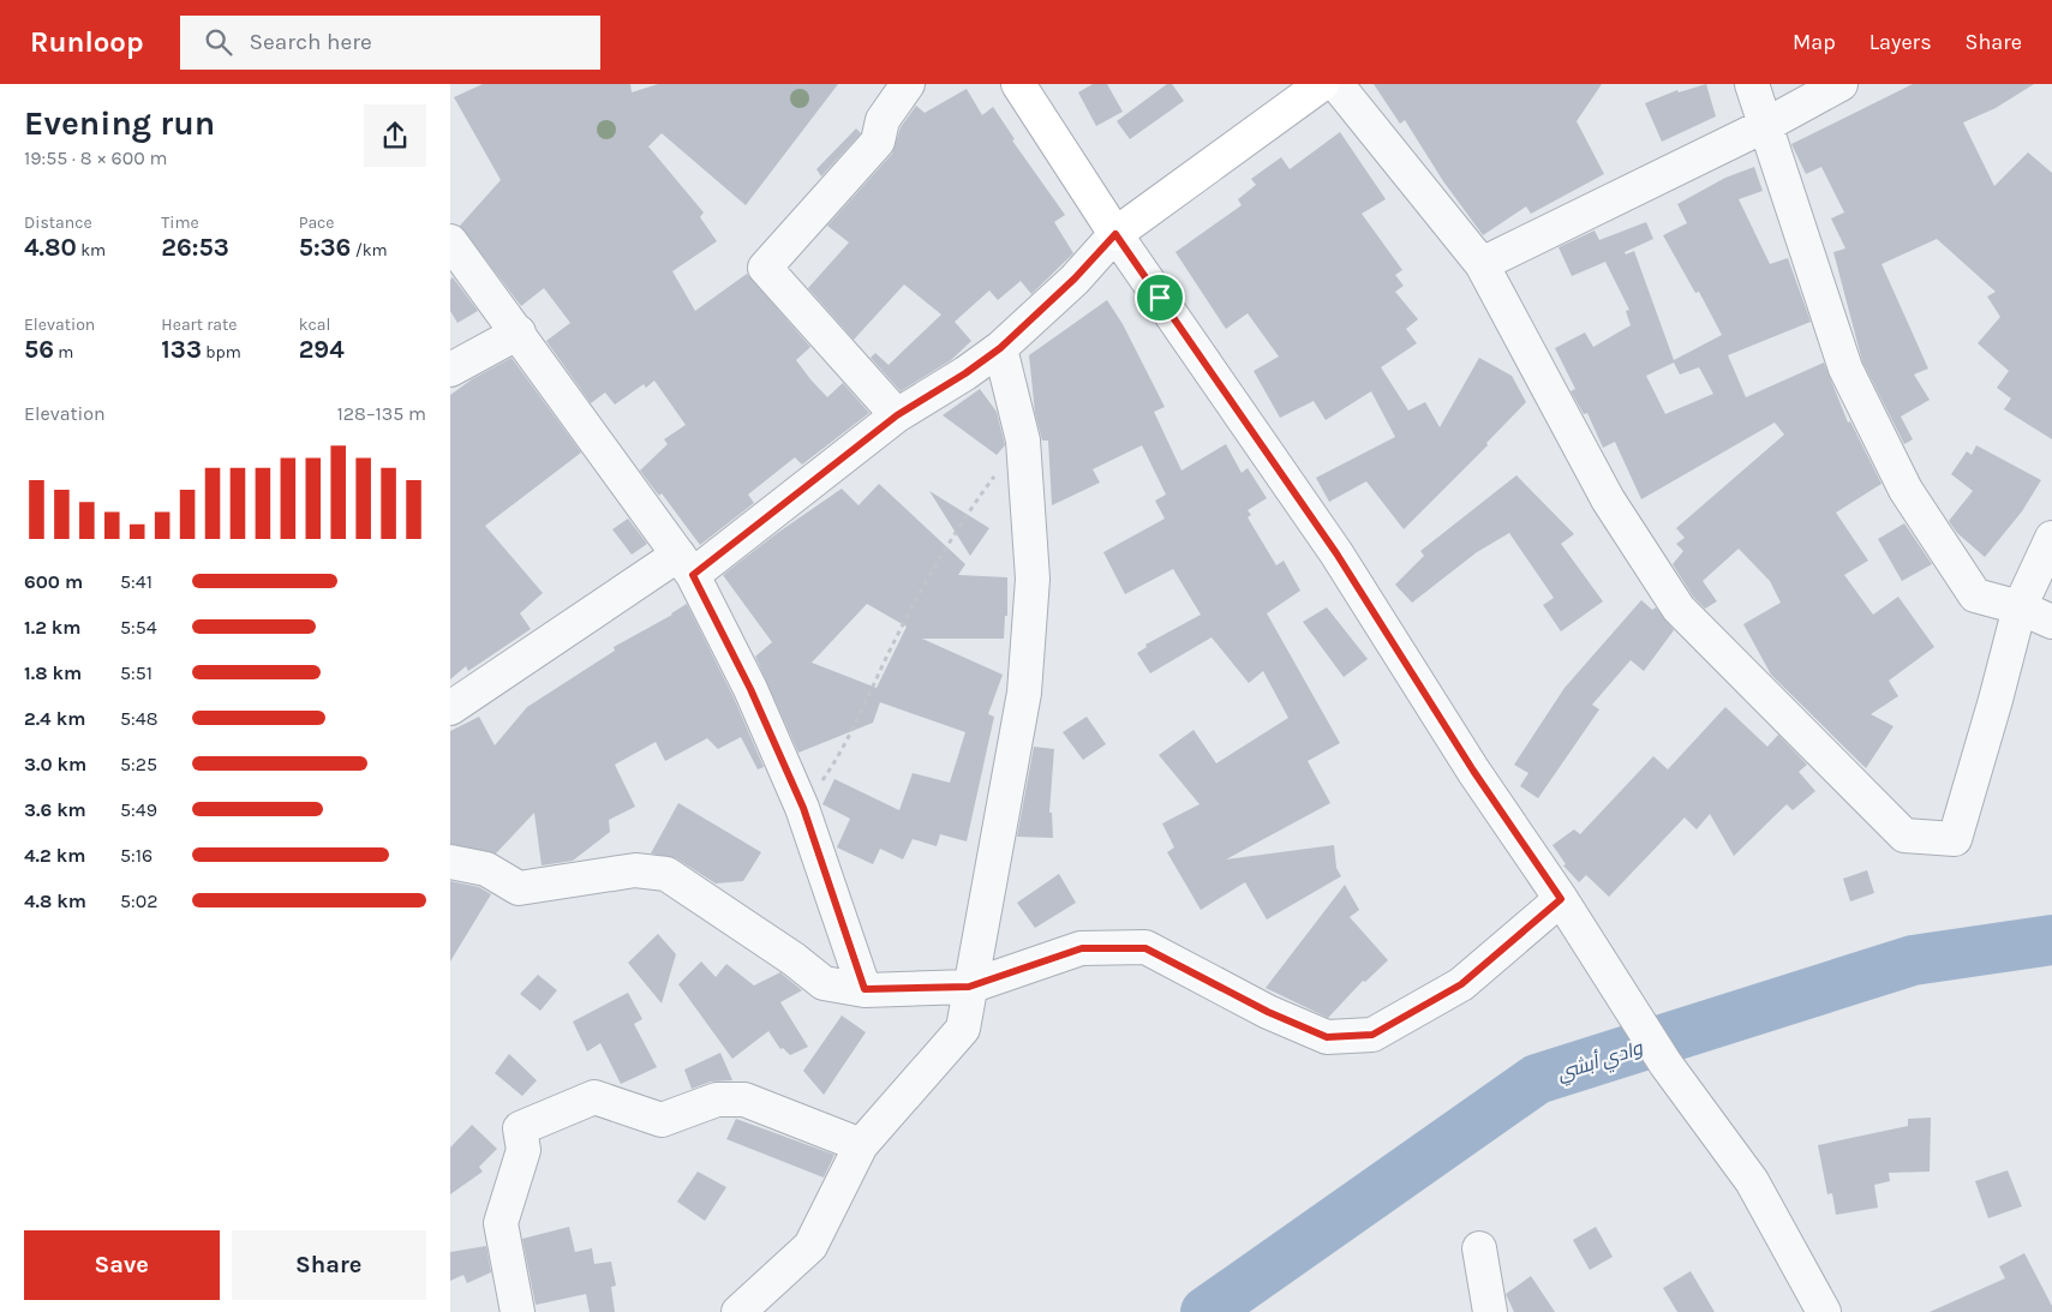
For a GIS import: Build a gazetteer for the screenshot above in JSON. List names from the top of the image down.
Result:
{
  "water": ["وادي أبشي"],
  "page": {
    "header": "Runloop",
    "search": "Search here",
    "nav": ["Map", "Layers", "Share"],
    "heading": ["Evening run", "19:55 · 8 × 600 m"],
    "stats": [
      ["Distance", "4.80 km"],
      ["Time", "26:53"],
      ["Pace", "5:36 /km"],
      ["Elevation", "56 m"],
      ["Heart rate", "133 bpm"],
      ["kcal", "294"]
    ],
    "chart": ["Elevation", "128–135 m"],
    "list": [
      {
        "name": "600 m",
        "note": "5:41"
      },
      {
        "name": "1.2 km",
        "note": "5:54"
      },
      {
        "name": "1.8 km",
        "note": "5:51"
      },
      {
        "name": "2.4 km",
        "note": "5:48"
      },
      {
        "name": "3.0 km",
        "note": "5:25"
      },
      {
        "name": "3.6 km",
        "note": "5:49"
      },
      {
        "name": "4.2 km",
        "note": "5:16"
      },
      {
        "name": "4.8 km",
        "note": "5:02"
      }
    ],
    "buttons": ["Save", "Share"]
  }
}
